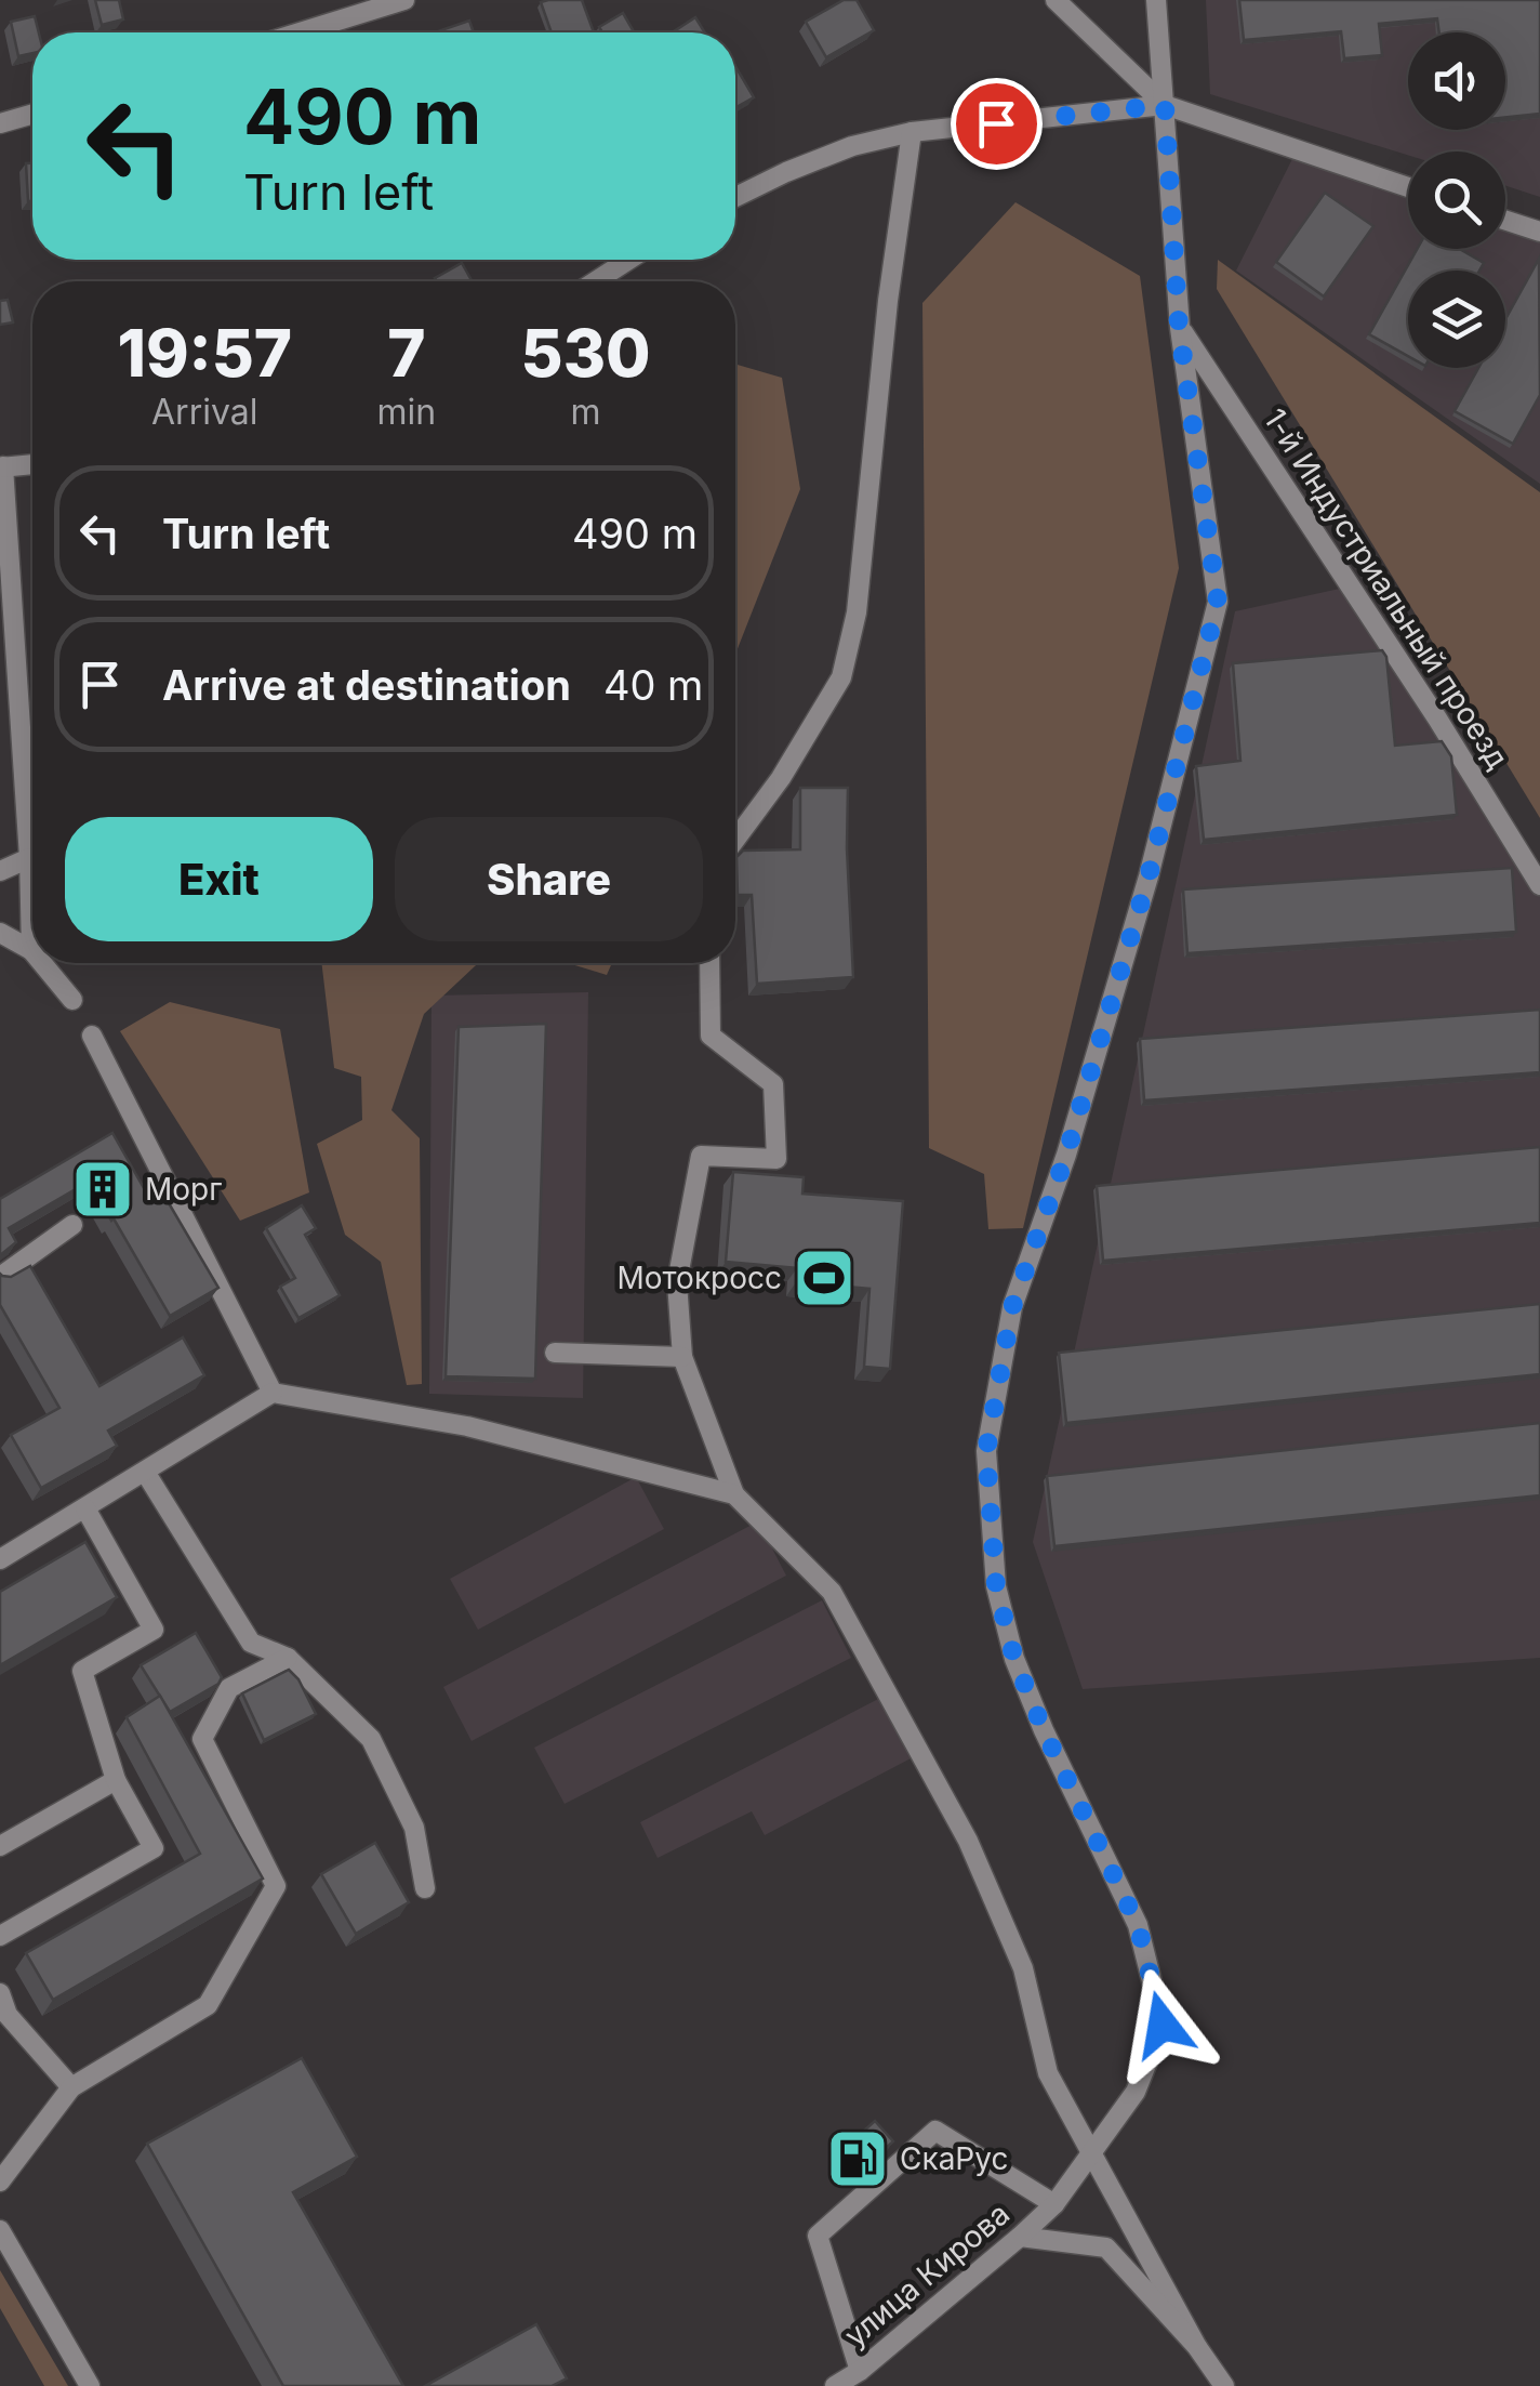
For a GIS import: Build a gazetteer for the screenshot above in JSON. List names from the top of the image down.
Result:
{
  "streets": {
    "street": ["1-й Индустриальный проезд", "улица Кирова"]
  },
  "crossings": [
    ["1-й Индустриальный проезд", "улица Кирова"]
  ],
  "places": {
    "building": ["Морг"],
    "sports": ["Мотокросс"],
    "fuel station": ["СкаРус"]
  },
  "page": {
    "turn": ["490 m", "Turn left"],
    "eta": [
      "19:57",
      "Arrival",
      "7",
      "min",
      "530",
      "m"
    ],
    "list": [
      {
        "name": "Turn left",
        "value": "490 m"
      },
      {
        "name": "Arrive at destination",
        "value": "40 m"
      }
    ],
    "buttons": ["Exit", "Share"]
  }
}
